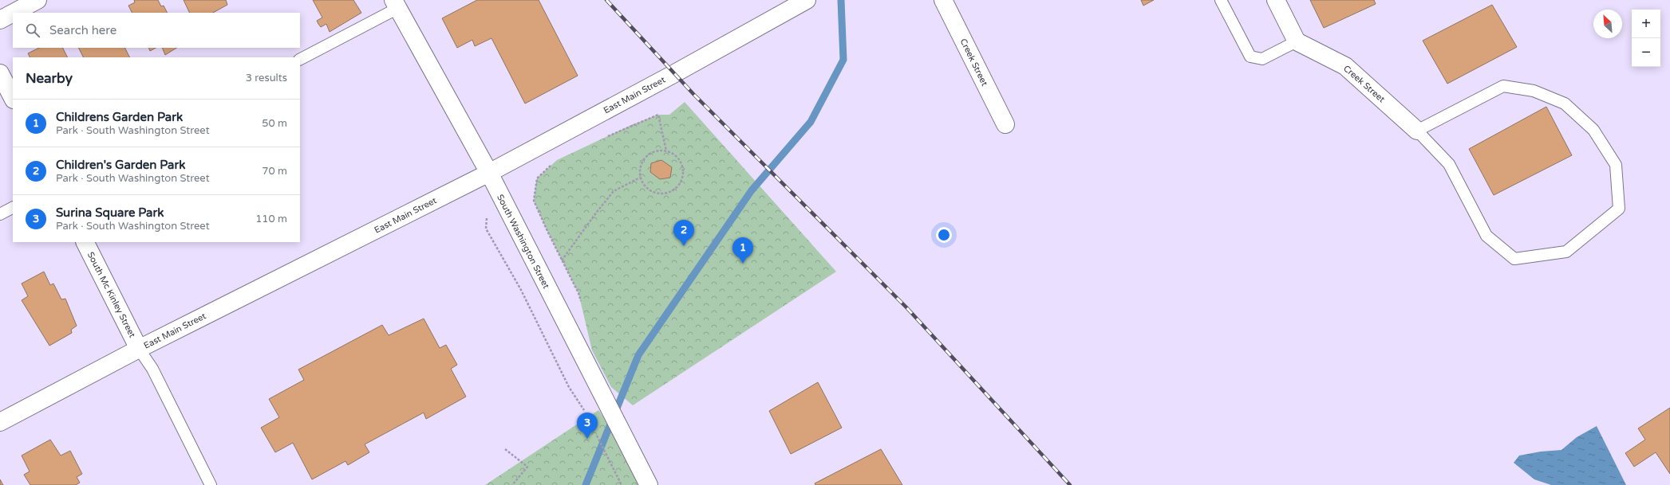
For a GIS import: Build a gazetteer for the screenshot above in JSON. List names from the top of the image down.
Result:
{
  "streets": {
    "street": [
      "Creek Street",
      "East Main Street",
      "South Washington Street",
      "South Mc Kinley Street"
    ]
  },
  "crossings": [
    ["East Main Street", "South Washington Street"],
    ["East Main Street", "South Mc Kinley Street"]
  ],
  "north": "top left",
  "page": {
    "map_buttons": ["+", "−"],
    "search": "Search here",
    "heading": ["Nearby", "3 results"],
    "list": [
      {
        "mark": "1",
        "name": "Childrens Garden Park",
        "note": "Park · South Washington Street",
        "value": "50 m"
      },
      {
        "mark": "2",
        "name": "Children's Garden Park",
        "note": "Park · South Washington Street",
        "value": "70 m"
      },
      {
        "mark": "3",
        "name": "Surina Square Park",
        "note": "Park · South Washington Street",
        "value": "110 m"
      }
    ],
    "pins": ["2", "1", "3"]
  }
}
